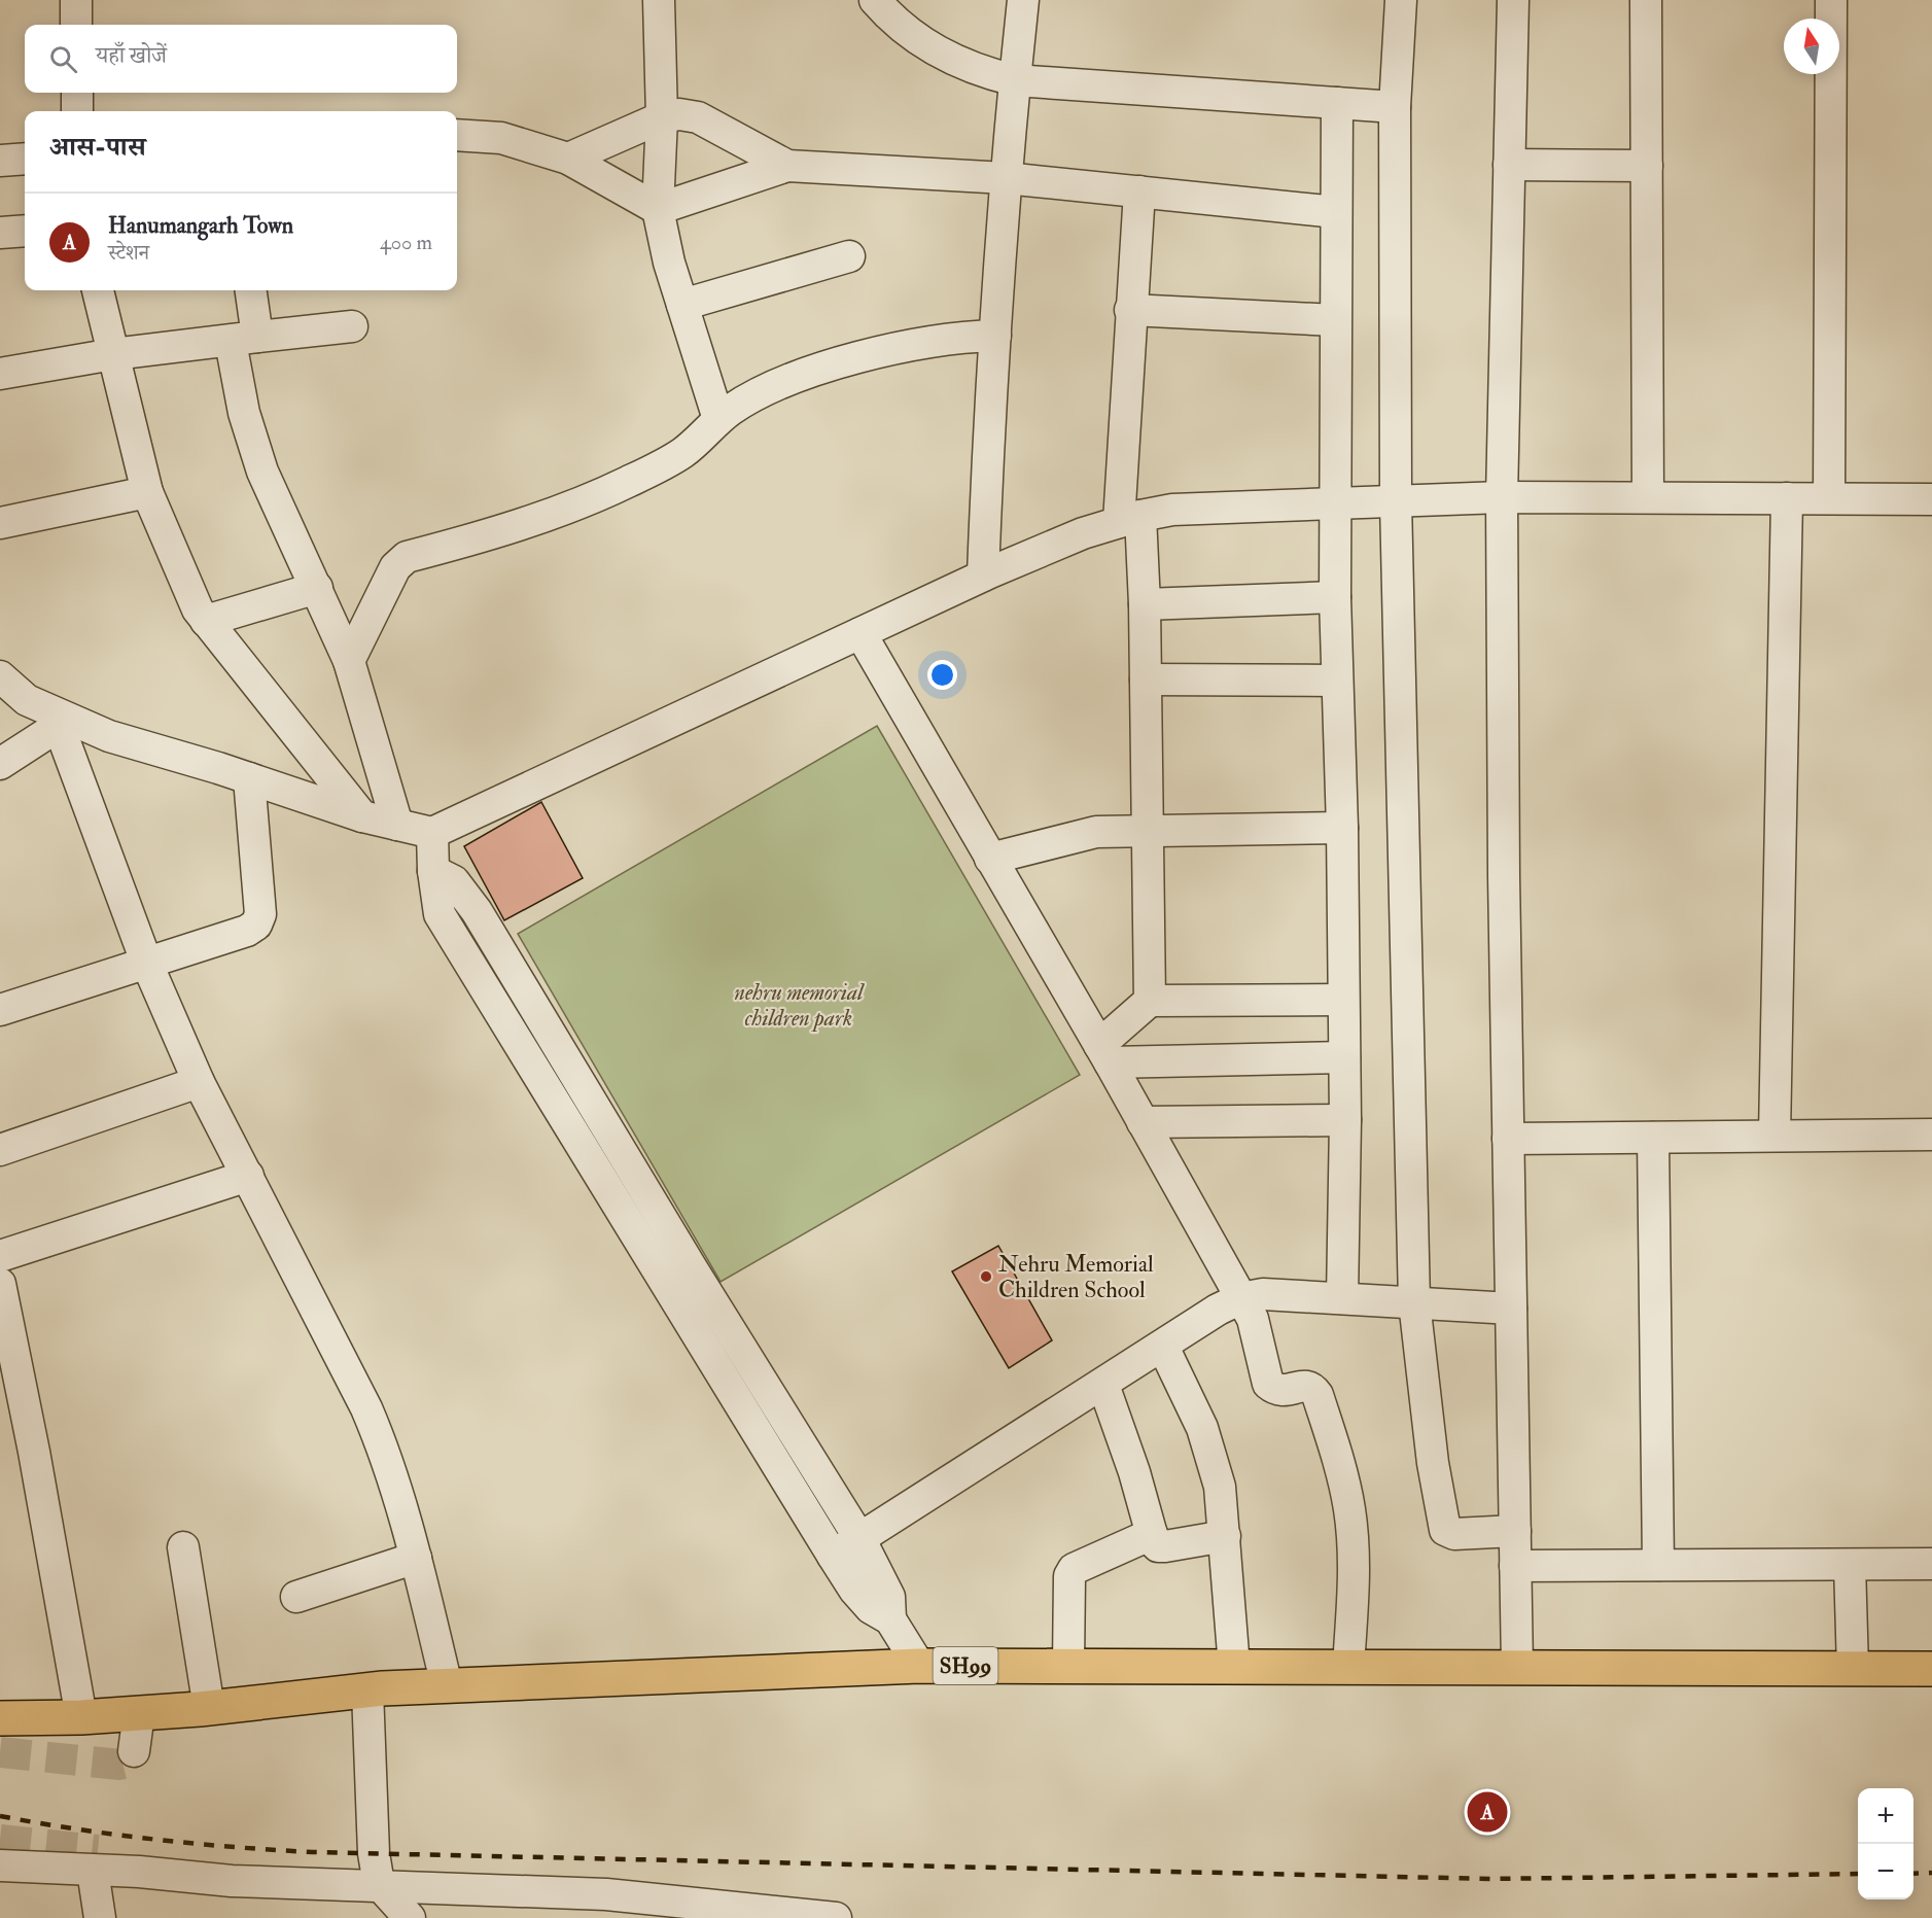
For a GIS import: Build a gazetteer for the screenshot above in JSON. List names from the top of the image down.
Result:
{
  "streets": {
    "main road": ["SH99"]
  },
  "parks": ["nehru memorial children park"],
  "places": ["Nehru Memorial Children School"],
  "north": "top",
  "page": {
    "search": "यहाँ खोजें",
    "heading": "आस-पास",
    "list": [
      {
        "mark": "A",
        "name": "Hanumangarh Town",
        "note": "स्टेशन",
        "value": "400 m"
      }
    ],
    "map_buttons": ["+", "−"],
    "pins": "A"
  }
}
